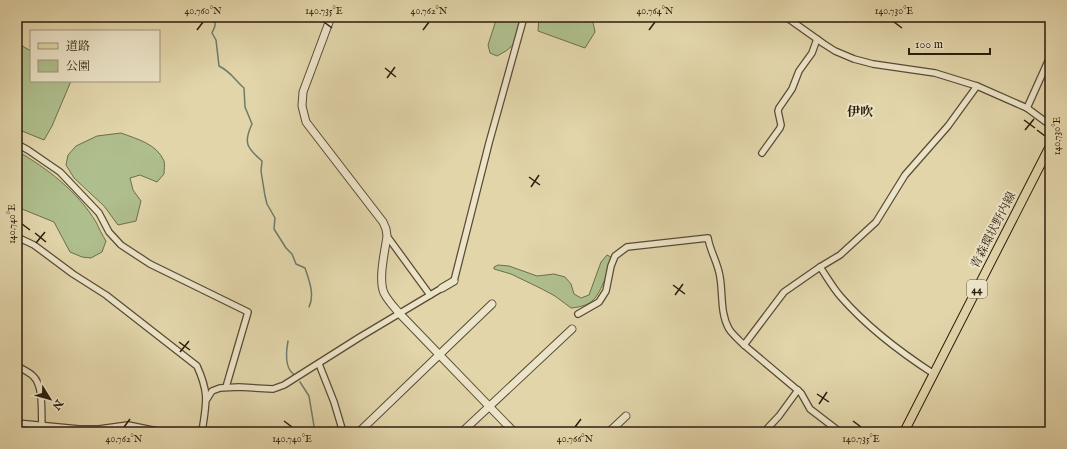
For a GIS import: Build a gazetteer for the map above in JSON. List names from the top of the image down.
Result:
{
  "streets": {
    "main road": ["青森環状野内線", "44"]
  },
  "districts": ["伊吹"],
  "legend": ["道路", "公園"],
  "scale_bar": "100 m",
  "north": "bottom right",
  "coordinates": [
    "40.760°N",
    "140.735°E",
    "40.762°N",
    "40.764°N",
    "140.730°E",
    "140.740°E",
    "40.766°N"
  ]
}
